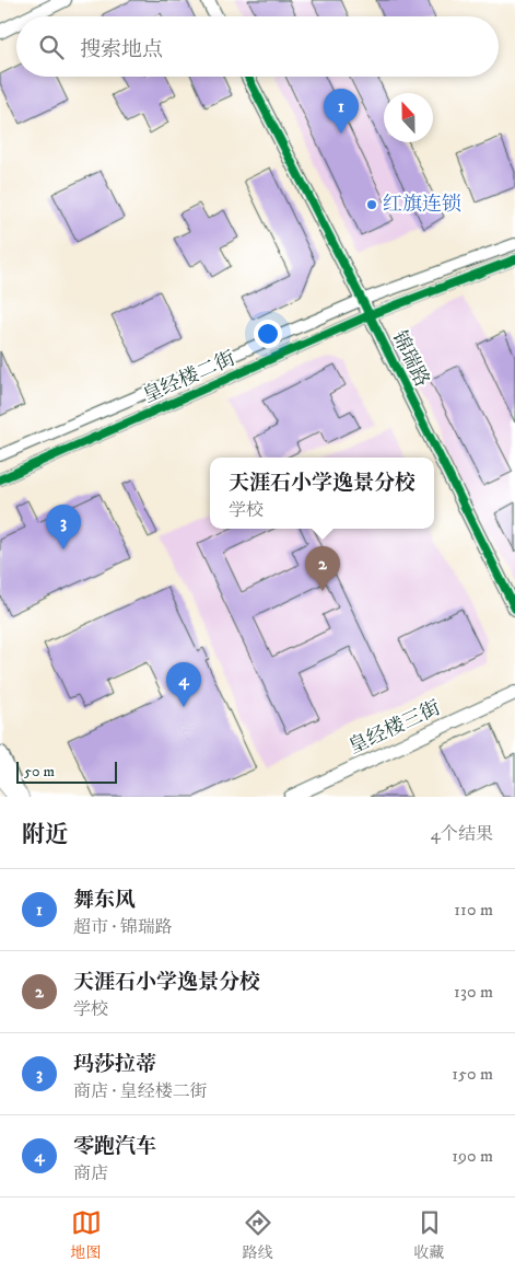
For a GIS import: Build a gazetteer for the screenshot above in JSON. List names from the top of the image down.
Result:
{
  "streets": {
    "street": ["锦瑞路", "皇经楼二街", "皇经楼三街"]
  },
  "crossings": [
    ["锦瑞路", "皇经楼二街"]
  ],
  "places": ["红旗连锁"],
  "scale_bar": "50 m",
  "north": "top",
  "page": {
    "search": "搜索地点",
    "pins": [
      "1",
      "3",
      "2",
      "4"
    ],
    "popup": ["天涯石小学逸景分校", "学校"],
    "scale": "50 m",
    "heading": ["附近", "4个结果"],
    "list": [
      {
        "mark": "1",
        "name": "舞东风",
        "note": "超市 · 锦瑞路",
        "value": "110 m"
      },
      {
        "mark": "2",
        "name": "天涯石小学逸景分校",
        "note": "学校",
        "value": "130 m"
      },
      {
        "mark": "3",
        "name": "玛莎拉蒂",
        "note": "商店 · 皇经楼二街",
        "value": "150 m"
      },
      {
        "mark": "4",
        "name": "零跑汽车",
        "note": "商店",
        "value": "190 m"
      }
    ],
    "nav": ["地图", "路线", "收藏"]
  }
}
